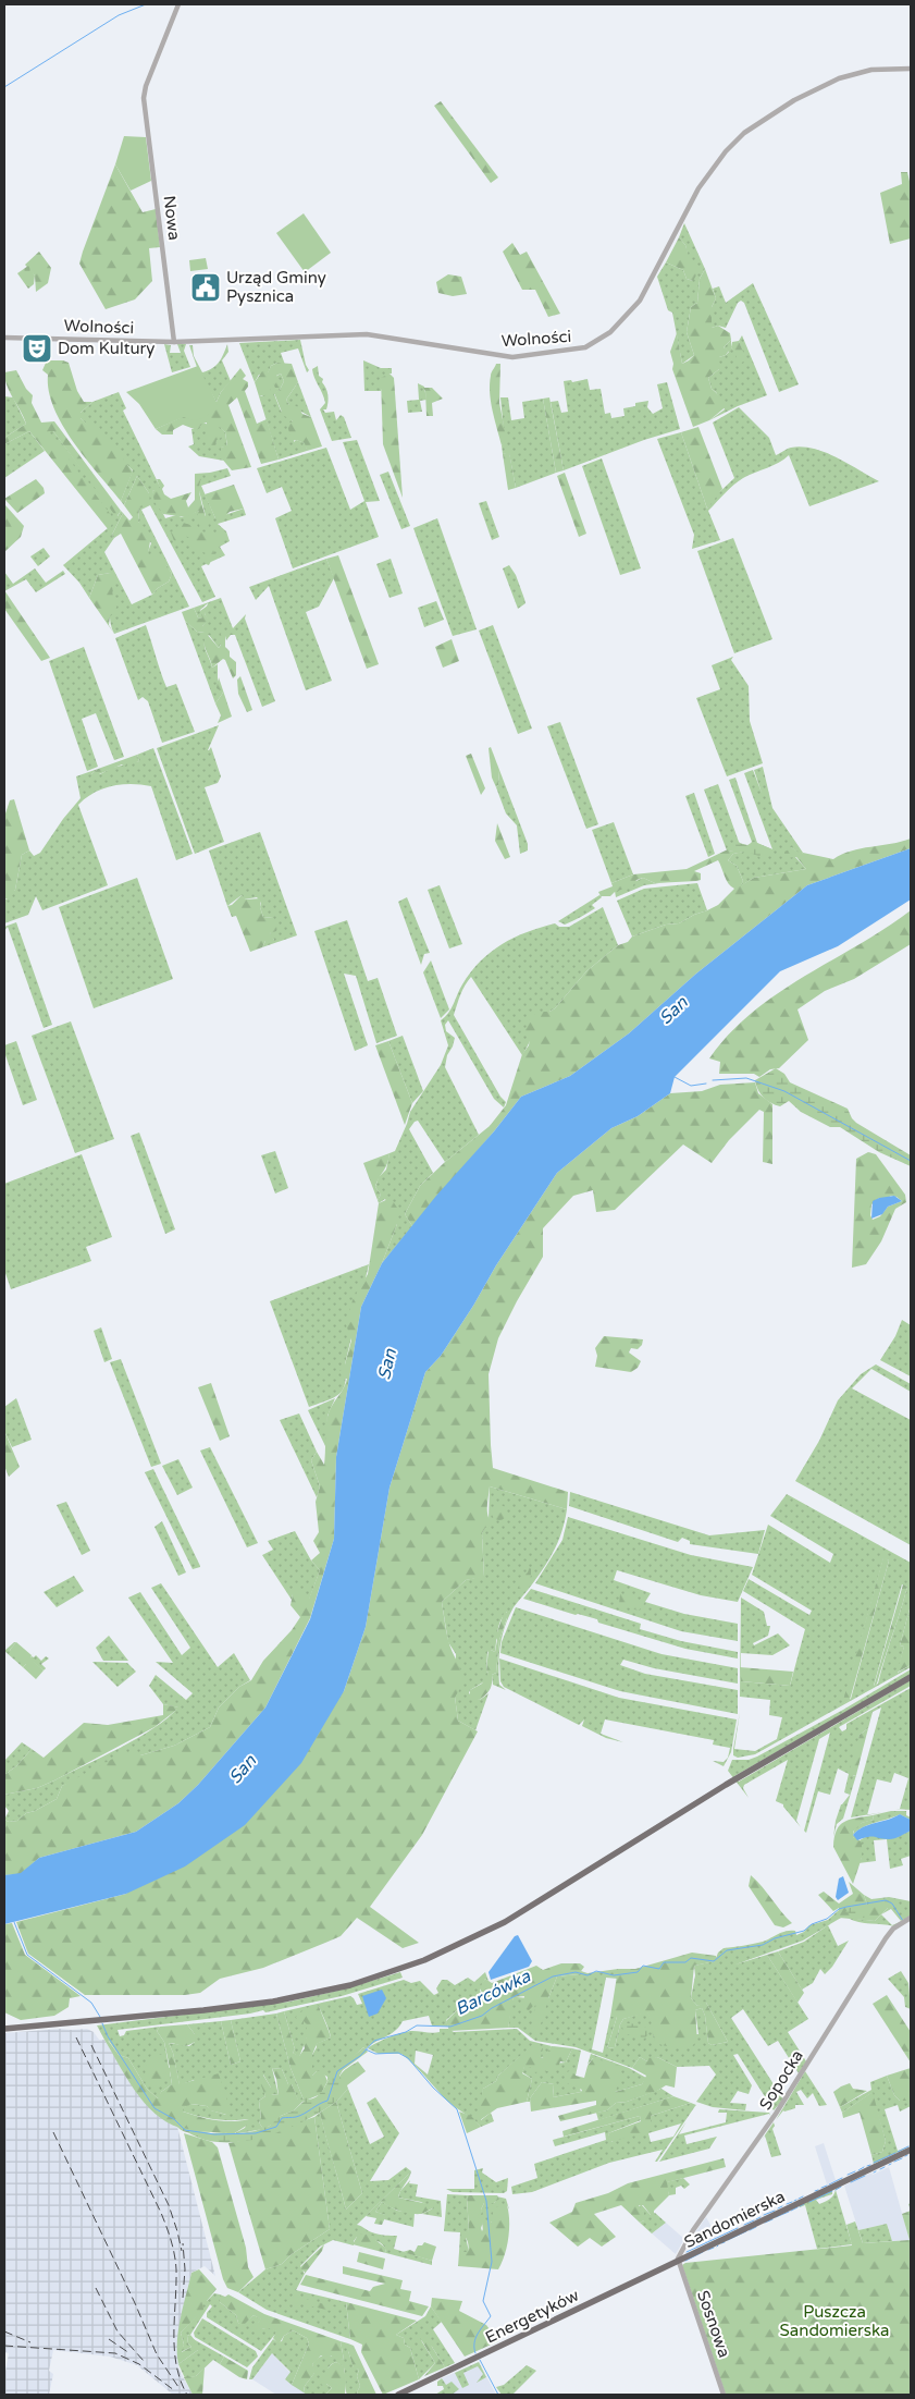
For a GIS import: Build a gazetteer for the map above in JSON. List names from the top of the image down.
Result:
{
  "streets": {
    "main road": ["Sandomierska", "Energetyków"],
    "street": [
      "Nowa",
      "Wolności",
      "Sopocka",
      "Sosnowa"
    ]
  },
  "crossings": [
    ["Nowa", "Wolności"],
    ["Sopocka", "Sandomierska"],
    ["Sopocka", "Energetyków"],
    ["Sopocka", "Sosnowa"],
    ["Sandomierska", "Energetyków"],
    ["Sandomierska", "Sosnowa"],
    ["Energetyków", "Sosnowa"]
  ],
  "water": ["San", "Barcówka"],
  "parks": ["Puszcza Sandomierska"],
  "places": {
    "public building": ["Urząd Gminy Pysznica"],
    "theatre": ["Dom Kultury"]
  }
}
